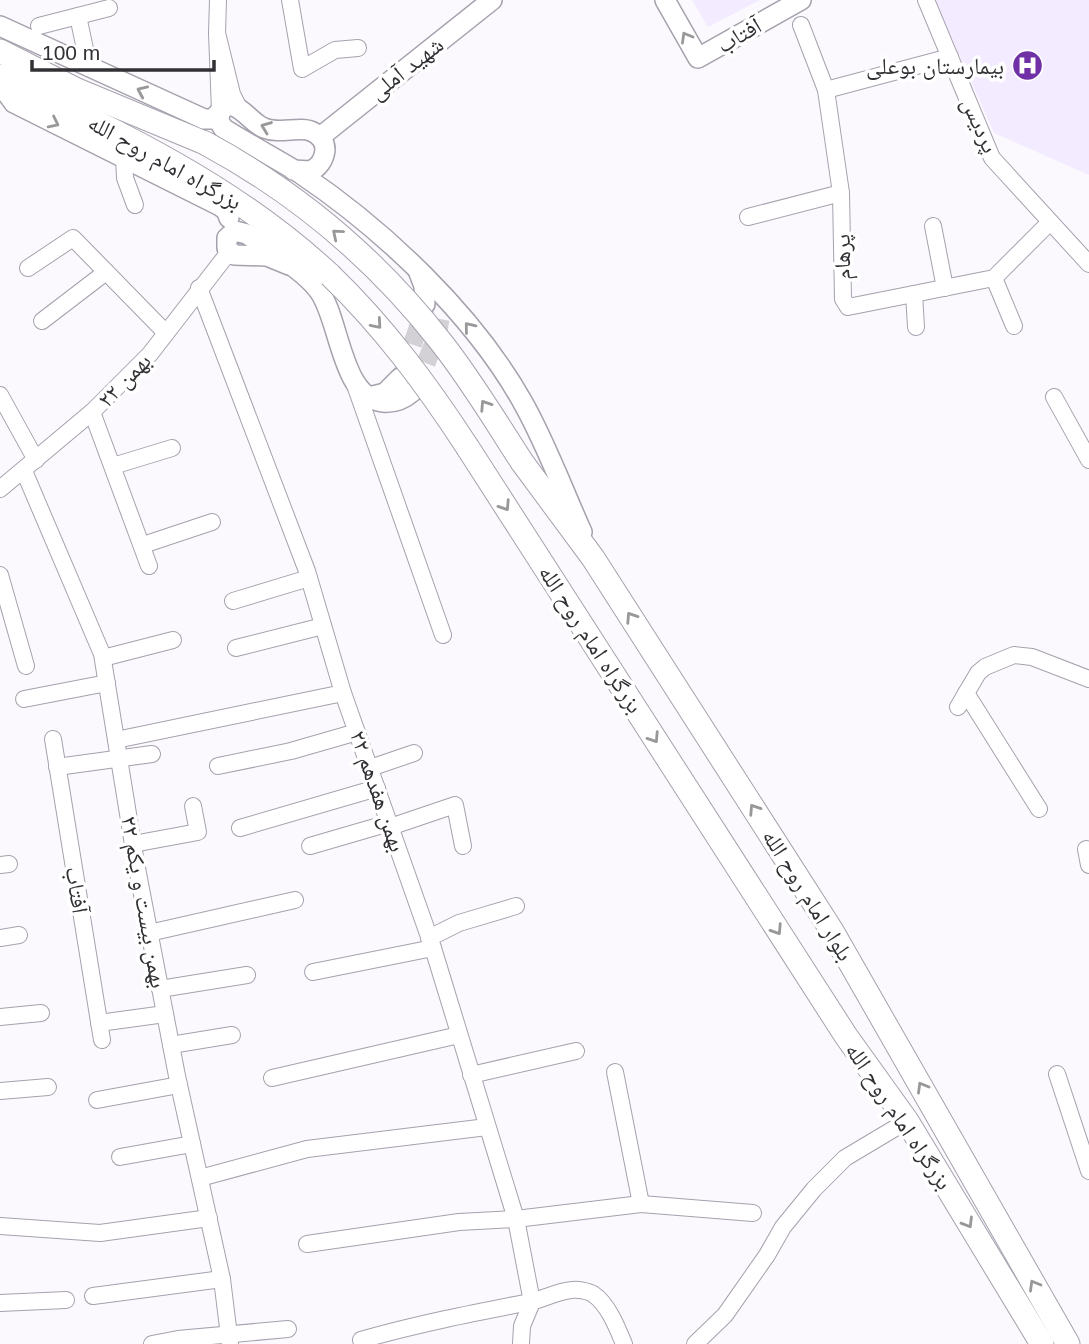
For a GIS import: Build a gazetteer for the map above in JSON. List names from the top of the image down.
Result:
{
  "streets": {
    "highway": ["بزرگراه امام روح الله", "بلوار امام روح الله"],
    "main road": ["آفتاب", "شهید آملی"],
    "street": [
      "پردیس",
      "پرهام",
      "۲۲ بهمن",
      "۲۲ بهمن هفدهم",
      "۲۲ بهمن بیست و یکم"
    ]
  },
  "crossings": [
    ["۲۲ بهمن", "۲۲ بهمن هفدهم"],
    ["۲۲ بهمن", "۲۲ بهمن بیست و یکم"]
  ],
  "one_way": ["بزرگراه امام روح الله", "بلوار امام روح الله"],
  "places": {
    "hospital": ["بیمارستان بوعلی"]
  },
  "scale_bar": "100 m"
}
